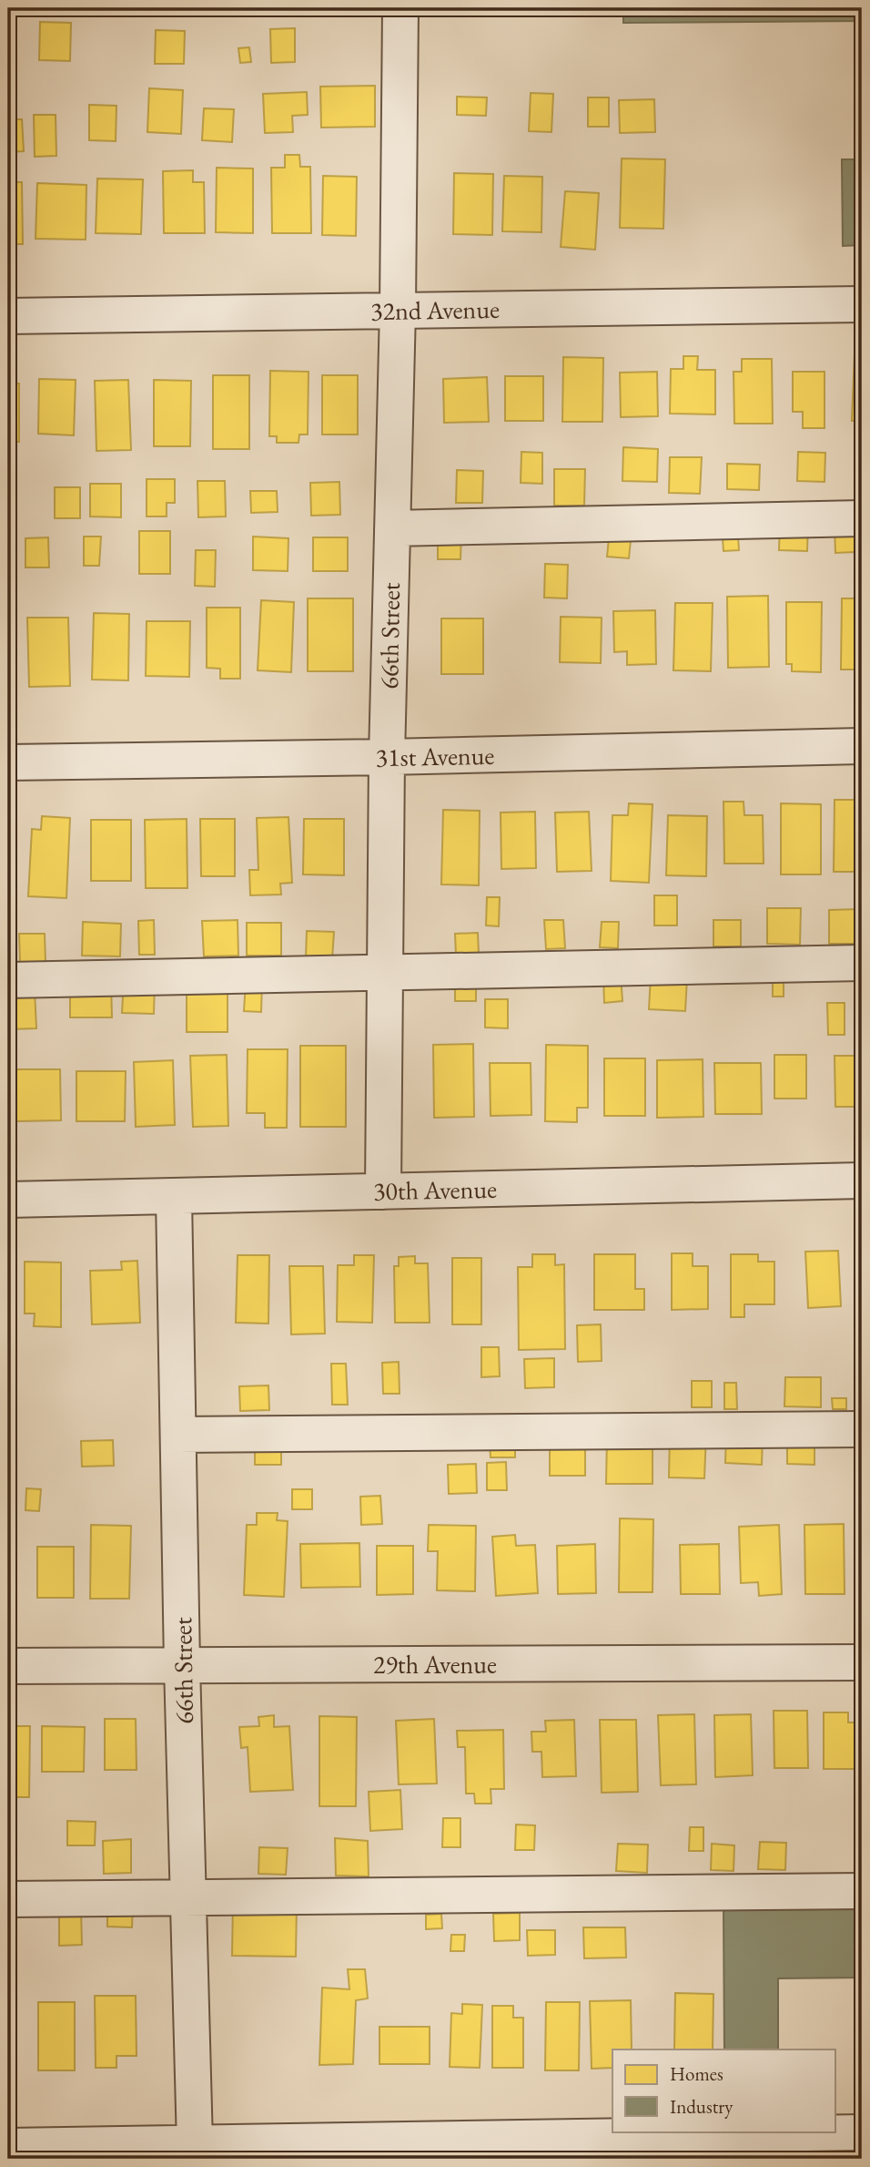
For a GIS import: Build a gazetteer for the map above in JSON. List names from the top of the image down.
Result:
{
  "streets": {
    "street": [
      "32nd Avenue",
      "66th Street",
      "31st Avenue",
      "30th Avenue",
      "29th Avenue"
    ]
  },
  "crossings": [
    ["32nd Avenue", "66th Street"],
    ["66th Street", "31st Avenue"],
    ["66th Street", "30th Avenue"],
    ["66th Street", "29th Avenue"]
  ],
  "legend": ["Homes", "Industry"]
}
